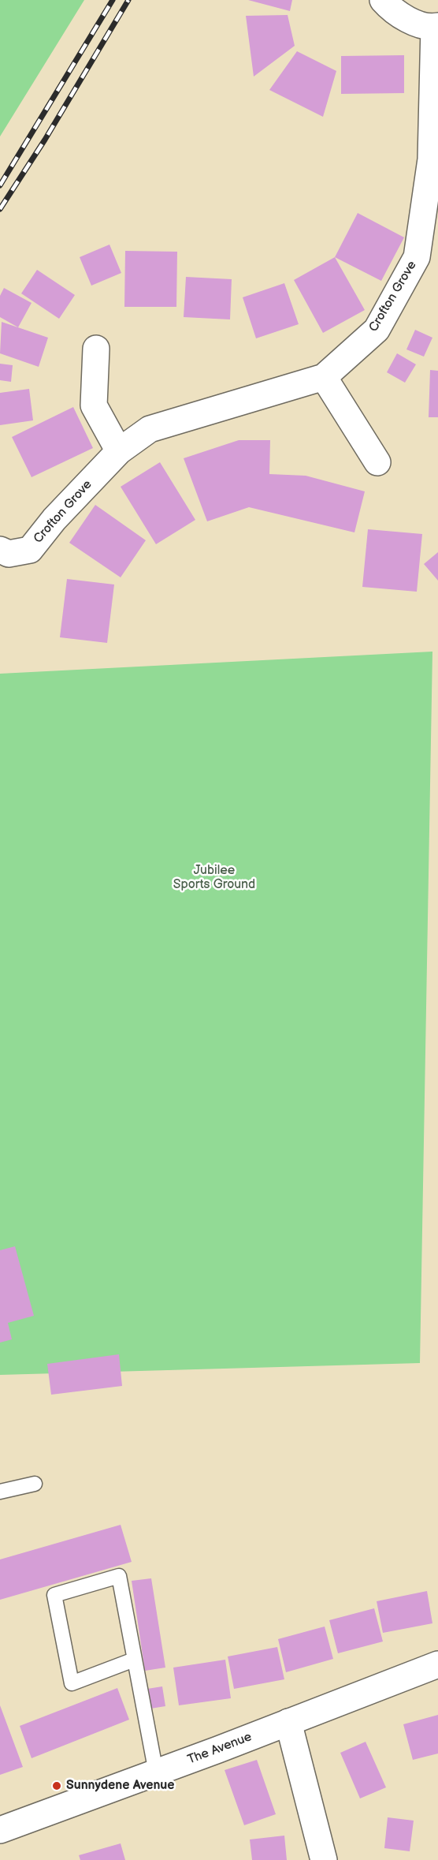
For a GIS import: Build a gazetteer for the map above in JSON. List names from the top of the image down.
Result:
{
  "streets": {
    "street": ["Crofton Grove", "The Avenue"]
  },
  "parks": ["Jubilee Sports Ground"],
  "places": ["Sunnydene Avenue"]
}
